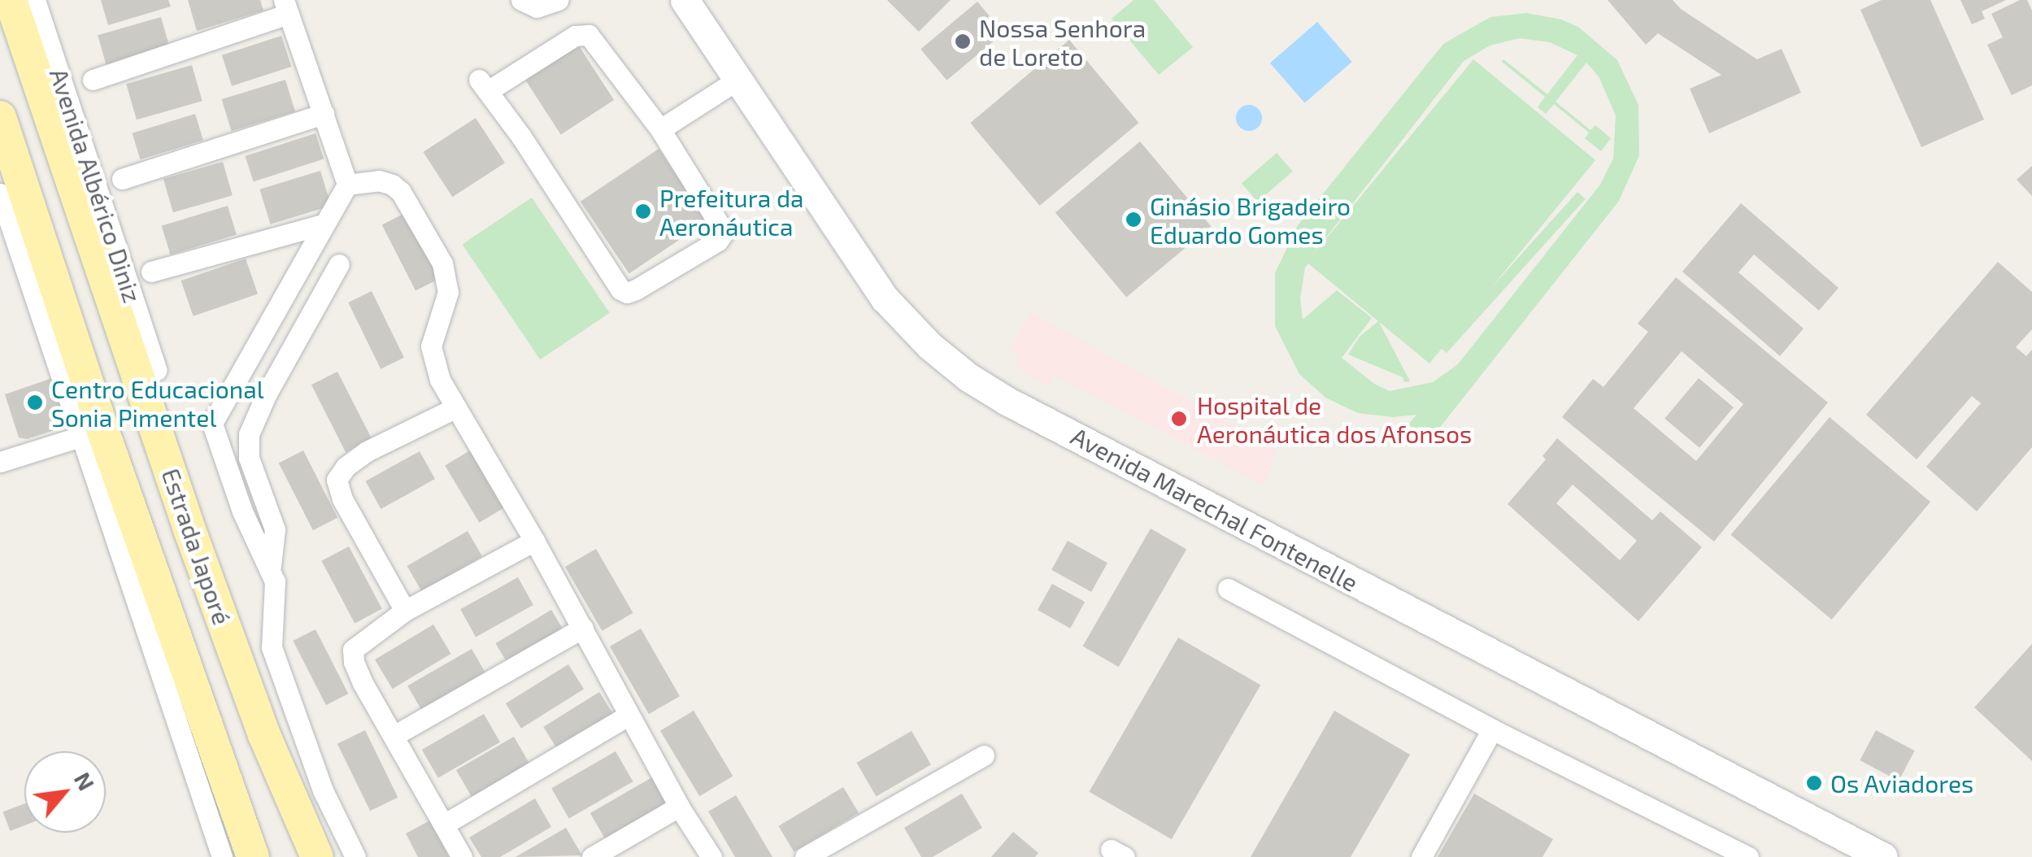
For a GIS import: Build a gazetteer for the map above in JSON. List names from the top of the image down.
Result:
{
  "streets": {
    "main road": ["Avenida Marechal Fontenelle", "Estrada Japoré"],
    "street": ["Avenida Albérico Diniz"]
  },
  "places": [
    "Nossa Senhora de Loreto",
    "Prefeitura da Aeronáutica",
    "Ginásio Brigadeiro Eduardo Gomes",
    "Centro Educacional Sonia Pimentel",
    "Hospital de Aeronáutica dos Afonsos",
    "Os Aviadores"
  ],
  "north": "top right"
}
